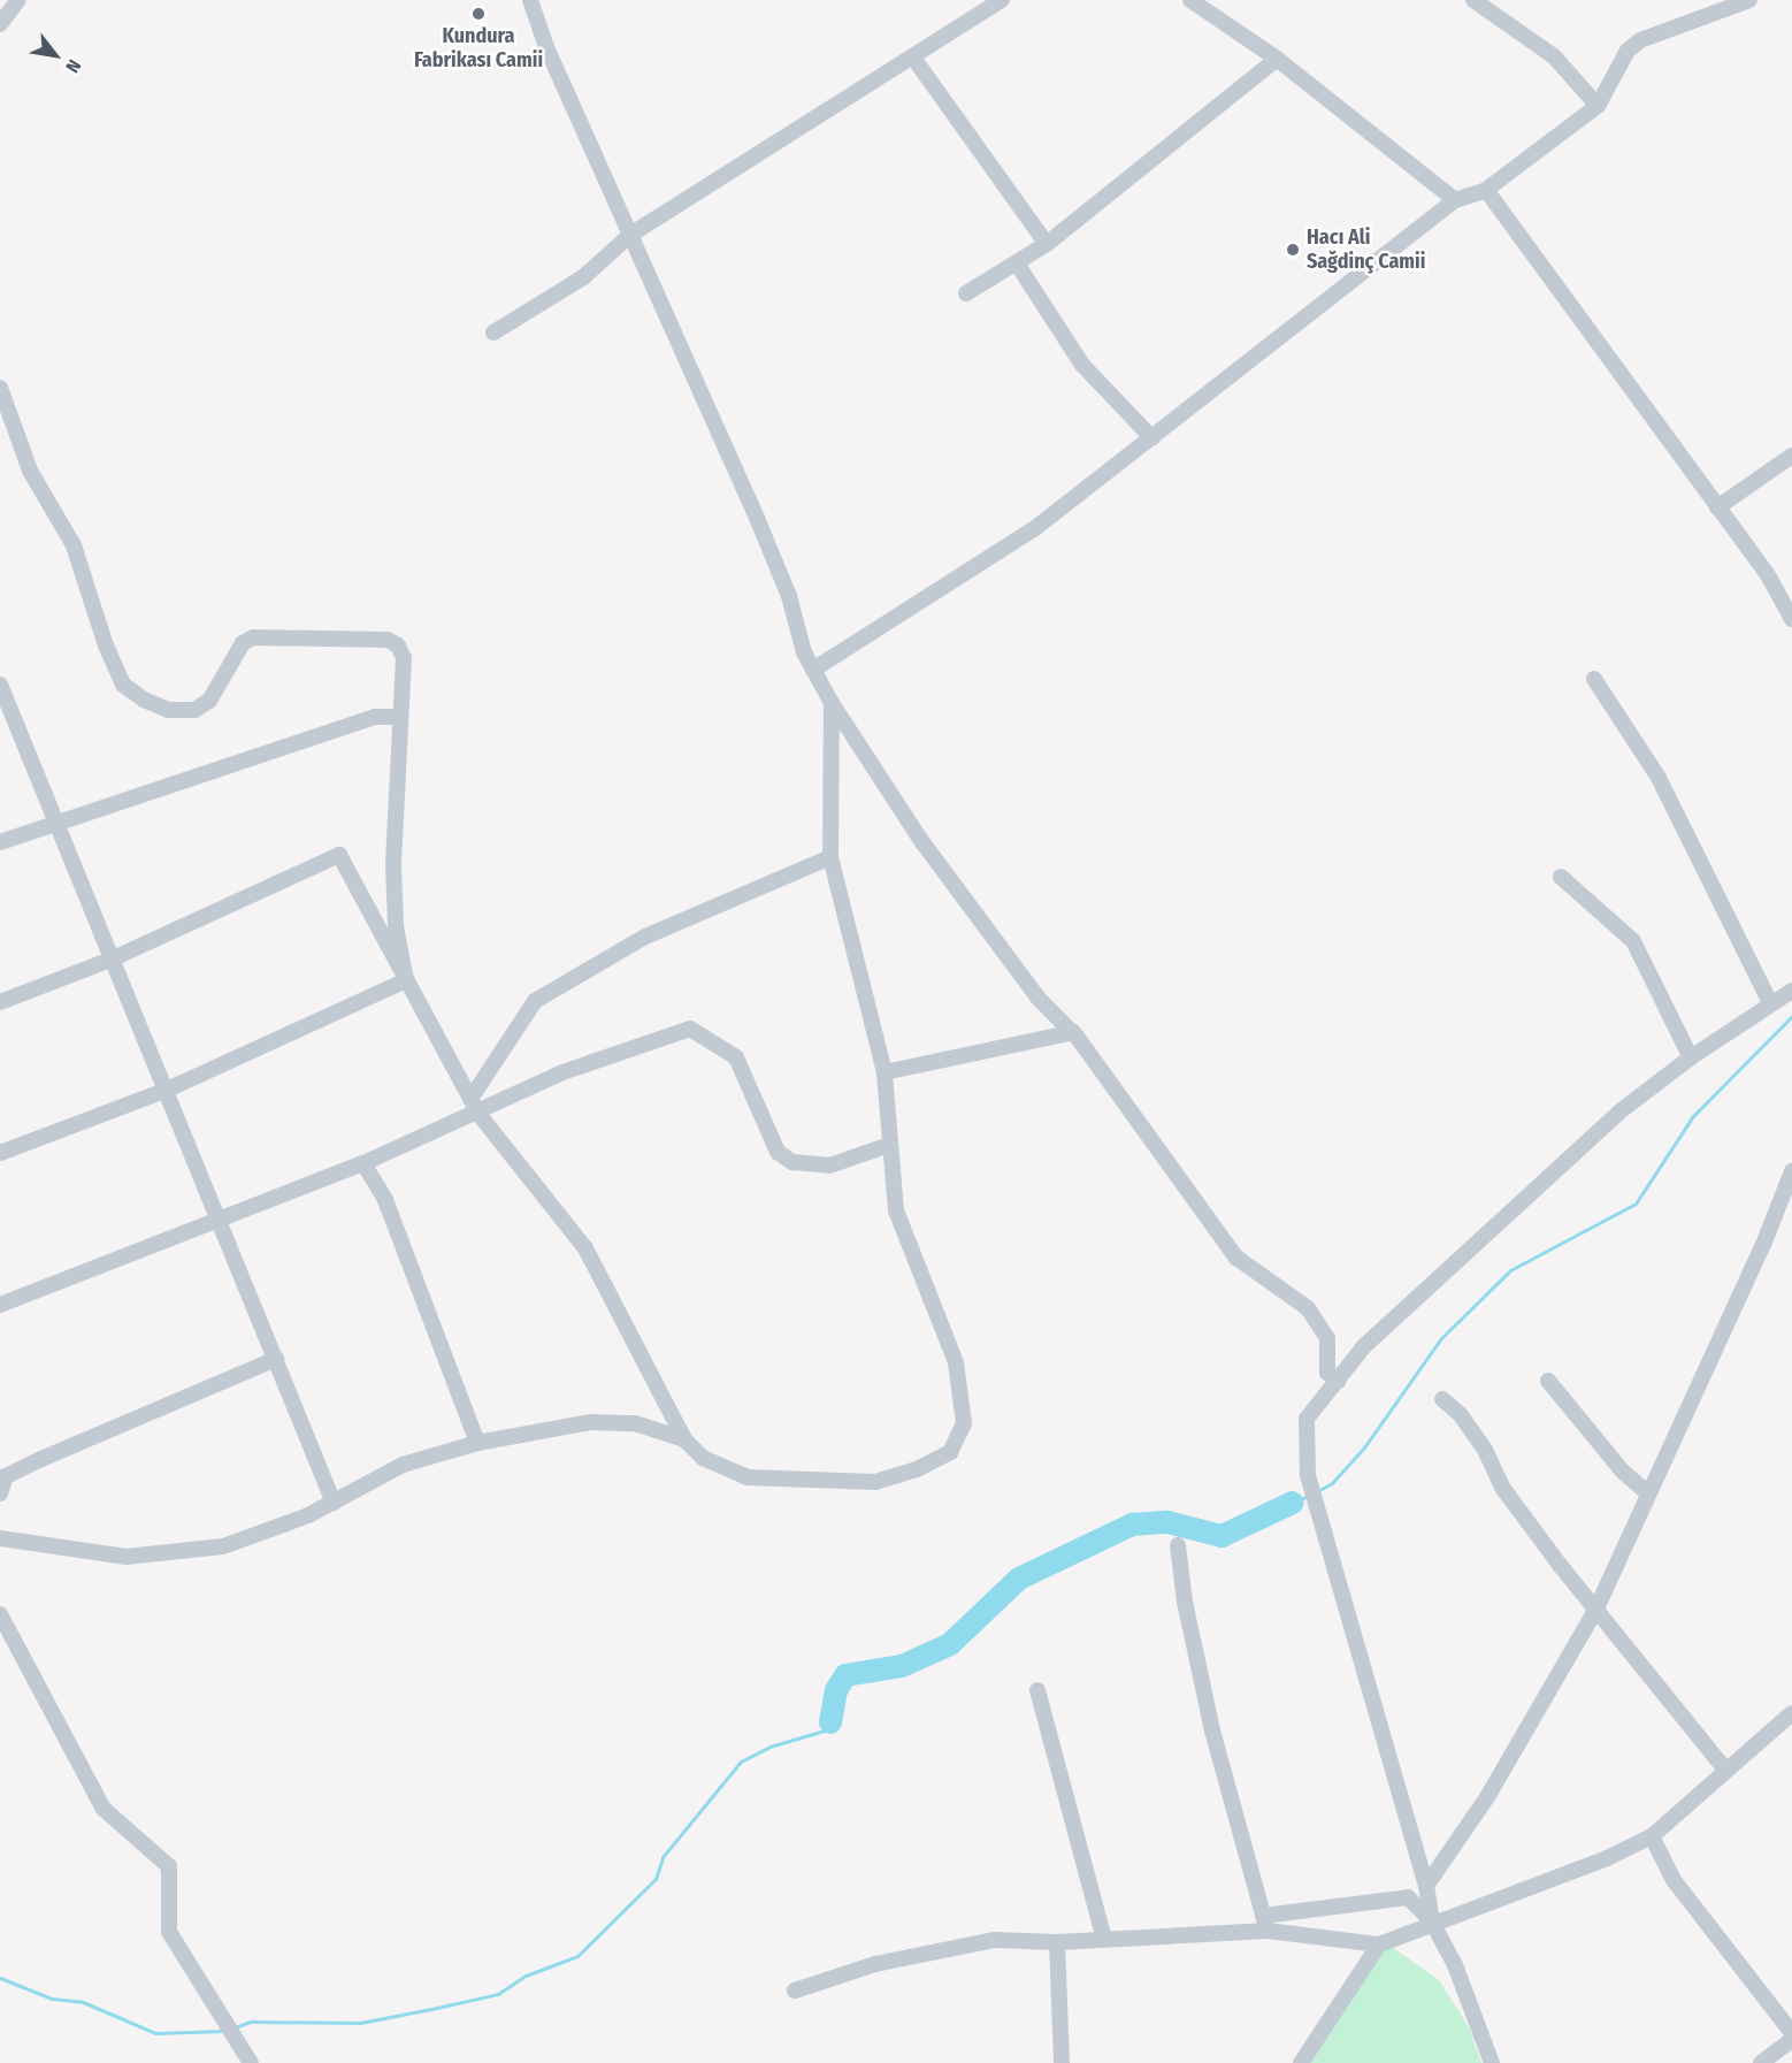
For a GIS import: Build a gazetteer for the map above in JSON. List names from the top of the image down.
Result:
{
  "places": ["Kundura Fabrikası Camii", "Hacı Ali Sağdinç Camii"],
  "north": "bottom right"
}
